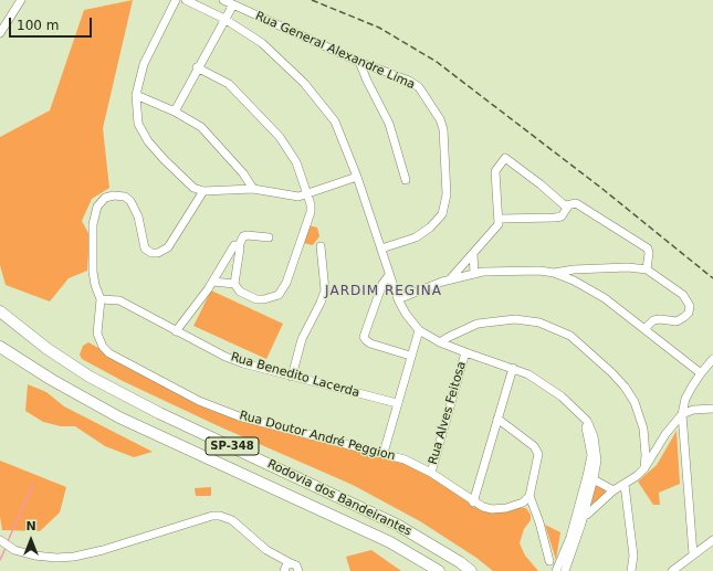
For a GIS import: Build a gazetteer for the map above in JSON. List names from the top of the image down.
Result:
{
  "streets": {
    "highway": ["SP-348", "Rodovia dos Bandeirantes"],
    "street": [
      "Rua General Alexandre Lima",
      "Rua Benedito Lacerda",
      "Rua Alves Feitosa",
      "Rua Doutor André Peggion"
    ]
  },
  "crossings": [
    ["Rua Benedito Lacerda", "Rua Doutor André Peggion"],
    ["Rua Alves Feitosa", "Rua Doutor André Peggion"]
  ],
  "districts": ["JARDIM REGINA"],
  "scale_bar": "100 m",
  "north": "top"
}
